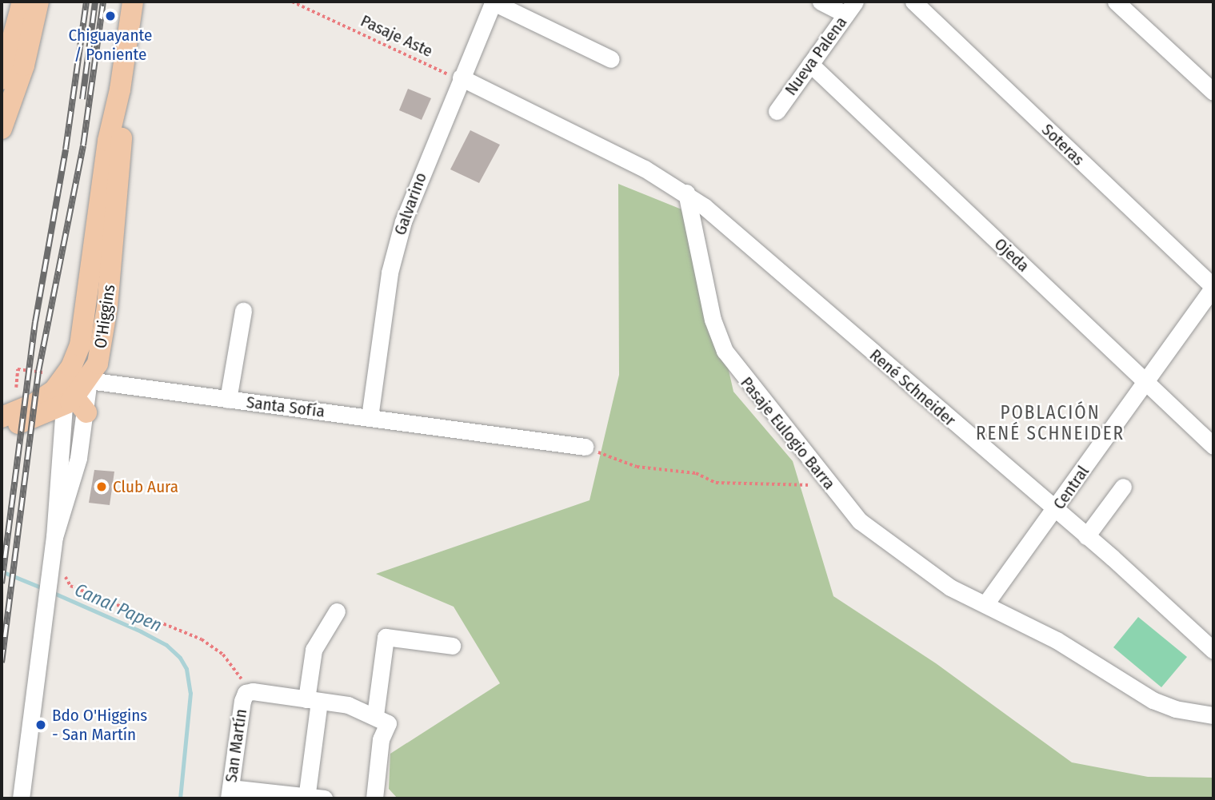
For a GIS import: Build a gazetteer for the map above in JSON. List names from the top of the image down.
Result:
{
  "streets": {
    "main road": ["O'Higgins"],
    "street": [
      "Nueva Palena",
      "Soteras",
      "Galvarino",
      "Ojeda",
      "René Schneider",
      "Santa Sofía",
      "Pasaje Eulogio Barra",
      "Central",
      "San Martín"
    ],
    "path": ["Pasaje Aste"]
  },
  "crossings": [
    ["Pasaje Aste", "Galvarino"],
    ["Nueva Palena", "Ojeda"],
    ["Soteras", "Central"],
    ["Galvarino", "Santa Sofía"],
    ["Ojeda", "Central"],
    ["O'Higgins", "Santa Sofía"],
    ["René Schneider", "Pasaje Eulogio Barra"],
    ["René Schneider", "Central"],
    ["Pasaje Eulogio Barra", "Central"]
  ],
  "districts": ["POBLACIÓN RENÉ SCHNEIDER"],
  "water": ["Canal Papen"],
  "places": ["Chiguayante / Poniente", "Club Aura", "Bdo O'Higgins - San Martín"]
}
